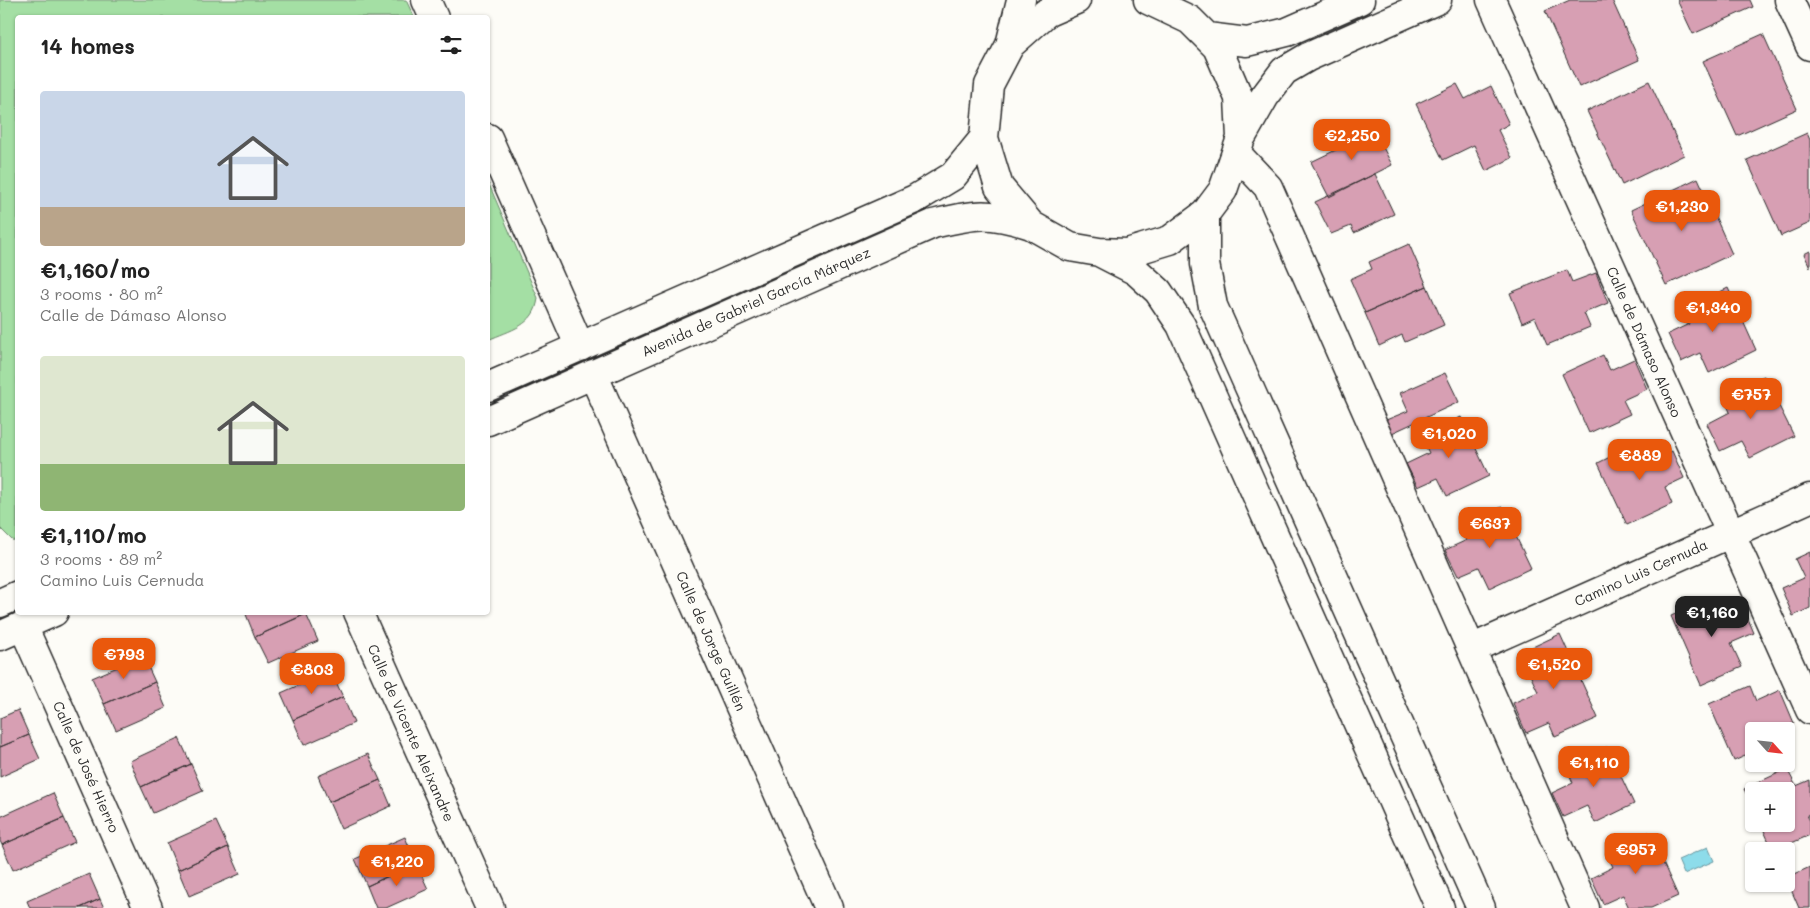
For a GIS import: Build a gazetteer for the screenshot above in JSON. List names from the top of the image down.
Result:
{
  "streets": {
    "street": [
      "Avenida de Gabriel García Márquez",
      "Calle de Dámaso Alonso",
      "Camino Luis Cernuda",
      "Calle de Jorge Guillén",
      "Calle de Vicente Aleixandre",
      "Calle de José Hierro"
    ]
  },
  "crossings": [
    ["Avenida de Gabriel García Márquez", "Calle de Jorge Guillén"],
    ["Calle de Dámaso Alonso", "Camino Luis Cernuda"]
  ],
  "north": "bottom right",
  "page": {
    "heading": "14 homes",
    "list": [
      {
        "name": "€1,160/mo",
        "note": "3 rooms · 80 m² · Calle de Dámaso Alonso"
      },
      {
        "name": "€1,110/mo",
        "note": "3 rooms · 89 m² · Camino Luis Cernuda"
      }
    ],
    "price": [
      "€2,250",
      "€1,230",
      "€1,340",
      "€757",
      "€1,020",
      "€889",
      "€637",
      "€1,160",
      "€793",
      "€1,520",
      "€803",
      "€1,110",
      "€957",
      "€1,220"
    ],
    "map_buttons": ["+", "−"]
  }
}
